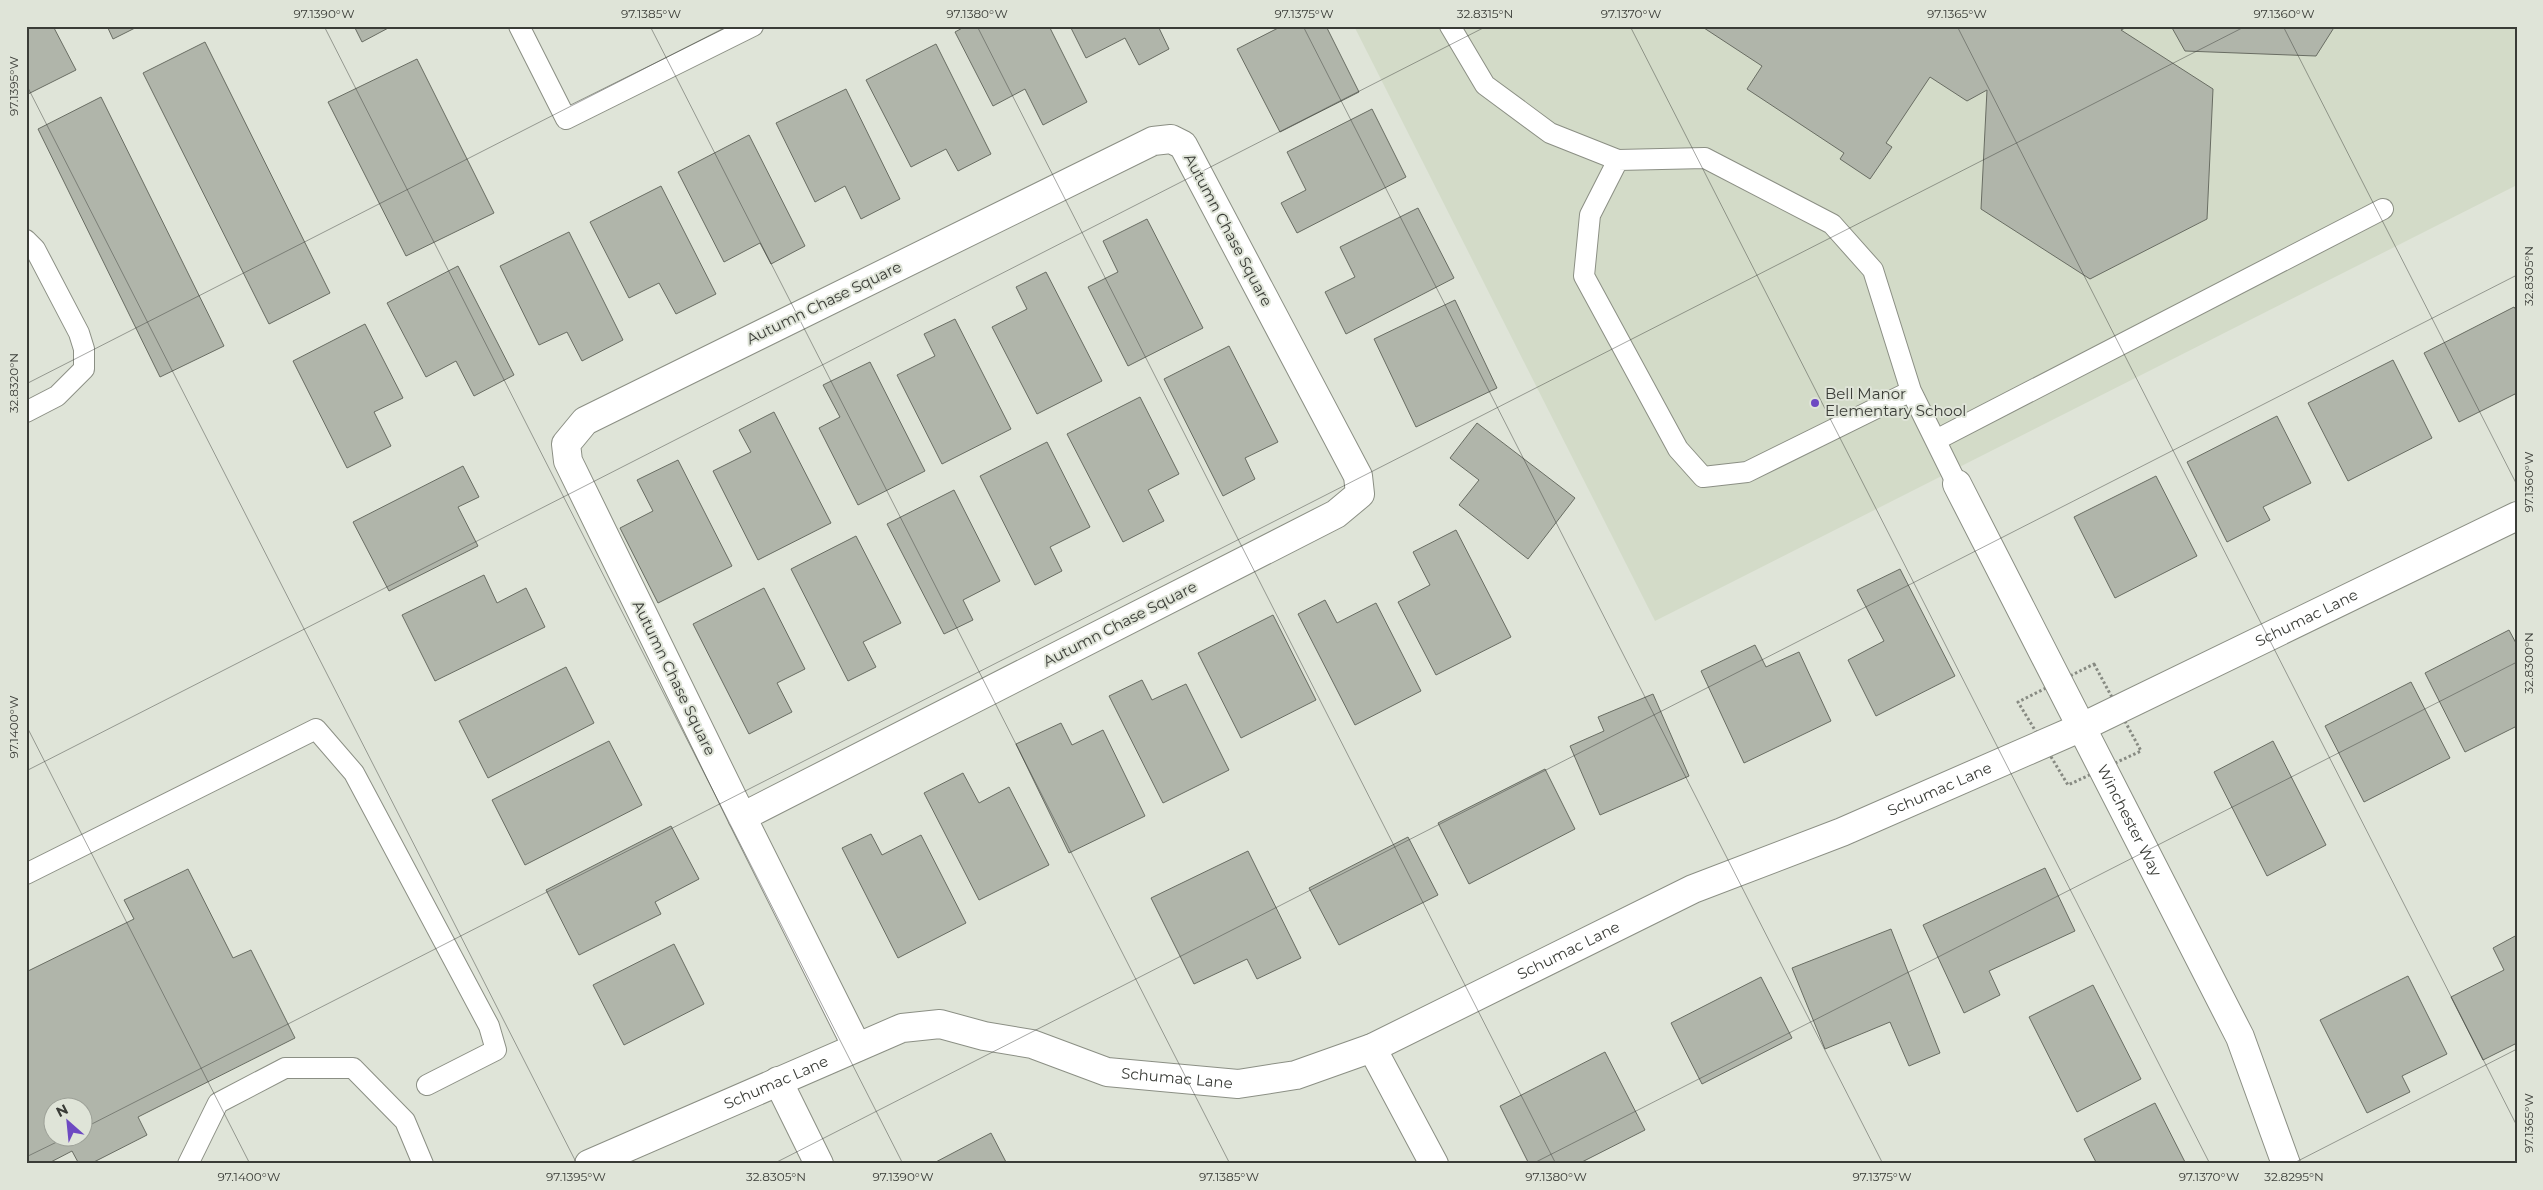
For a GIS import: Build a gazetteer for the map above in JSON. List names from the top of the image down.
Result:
{
  "streets": {
    "street": ["Autumn Chase Square", "Schumac Lane", "Winchester Way"]
  },
  "crossings": [
    ["Autumn Chase Square", "Schumac Lane"],
    ["Schumac Lane", "Winchester Way"]
  ],
  "places": ["Bell Manor Elementary School"],
  "north": "top left",
  "coordinates": [
    "97.1390°W",
    "97.1385°W",
    "97.1380°W",
    "97.1375°W",
    "32.8315°N",
    "97.1370°W",
    "97.1365°W",
    "97.1360°W",
    "97.1395°W",
    "32.8305°N",
    "32.8320°N",
    "32.8300°N",
    "97.1400°W",
    "32.8295°N"
  ]
}
